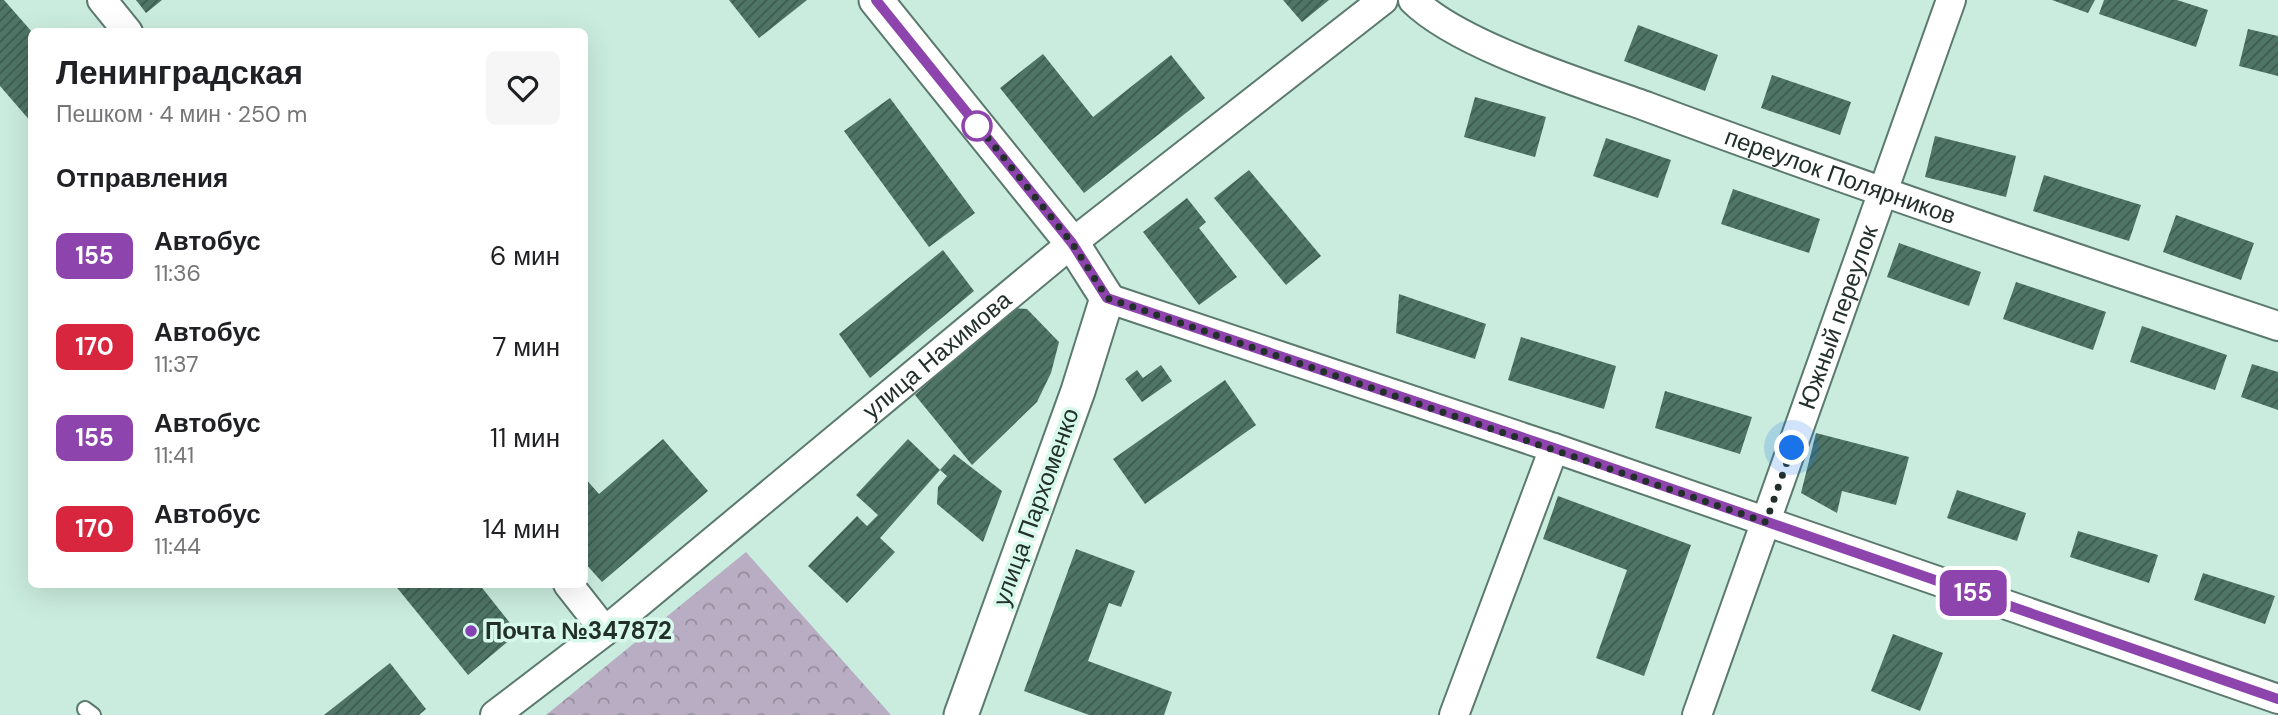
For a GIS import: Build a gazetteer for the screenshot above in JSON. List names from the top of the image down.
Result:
{
  "streets": {
    "street": [
      "переулок Полярников",
      "Южный переулок",
      "улица Нахимова",
      "улица Пархоменко"
    ]
  },
  "crossings": [
    ["переулок Полярников", "Южный переулок"]
  ],
  "places": ["Почта №347872"],
  "lines": ["bus line 155"],
  "page": {
    "on_map": "155",
    "heading": [
      ["Ленинградская", "Пешком · 4 мин · 250 m"],
      "Отправления"
    ],
    "list": [
      {
        "mark": "155",
        "name": "Автобус",
        "note": "11:36",
        "value": "6 мин"
      },
      {
        "mark": "170",
        "name": "Автобус",
        "note": "11:37",
        "value": "7 мин"
      },
      {
        "mark": "155",
        "name": "Автобус",
        "note": "11:41",
        "value": "11 мин"
      },
      {
        "mark": "170",
        "name": "Автобус",
        "note": "11:44",
        "value": "14 мин"
      }
    ]
  }
}
